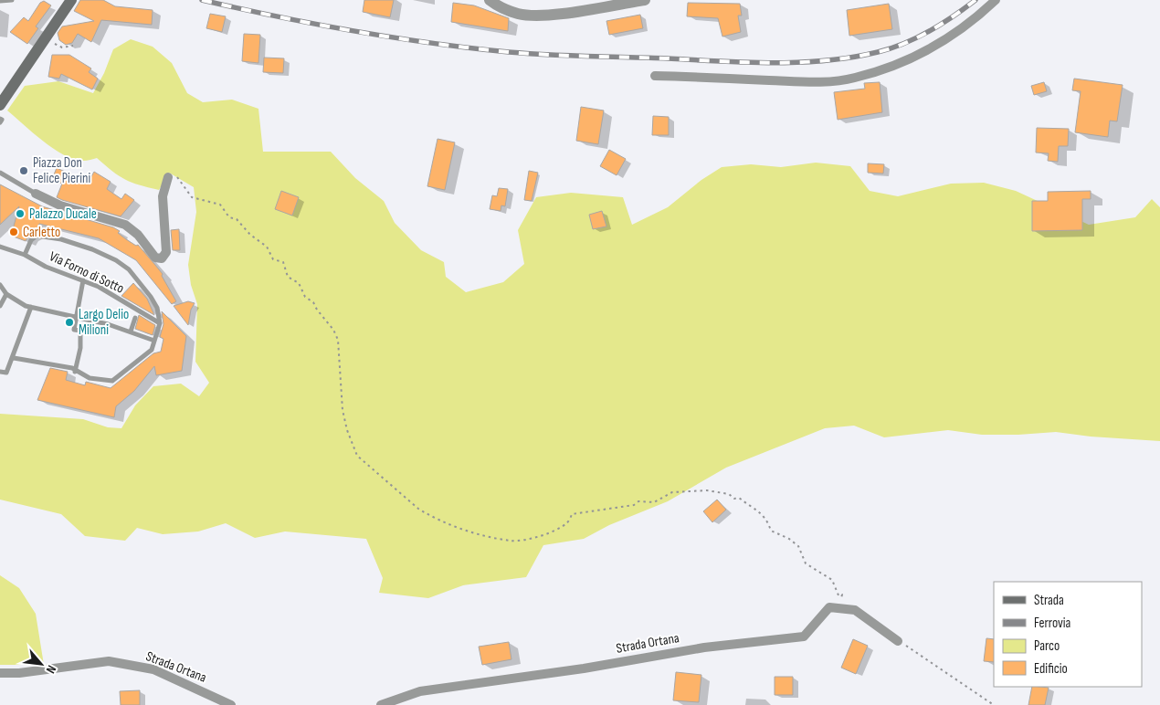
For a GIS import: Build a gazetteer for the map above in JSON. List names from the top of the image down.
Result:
{
  "streets": {
    "street": ["Strada Ortana"],
    "lane": ["Via Forno di Sotto"]
  },
  "places": [
    "Piazza Don Felice Pierini",
    "Palazzo Ducale",
    "Carletto",
    "Largo Delio Milioni"
  ],
  "legend": [
    "Strada",
    "Ferrovia",
    "Parco",
    "Edificio"
  ],
  "north": "bottom right"
}
